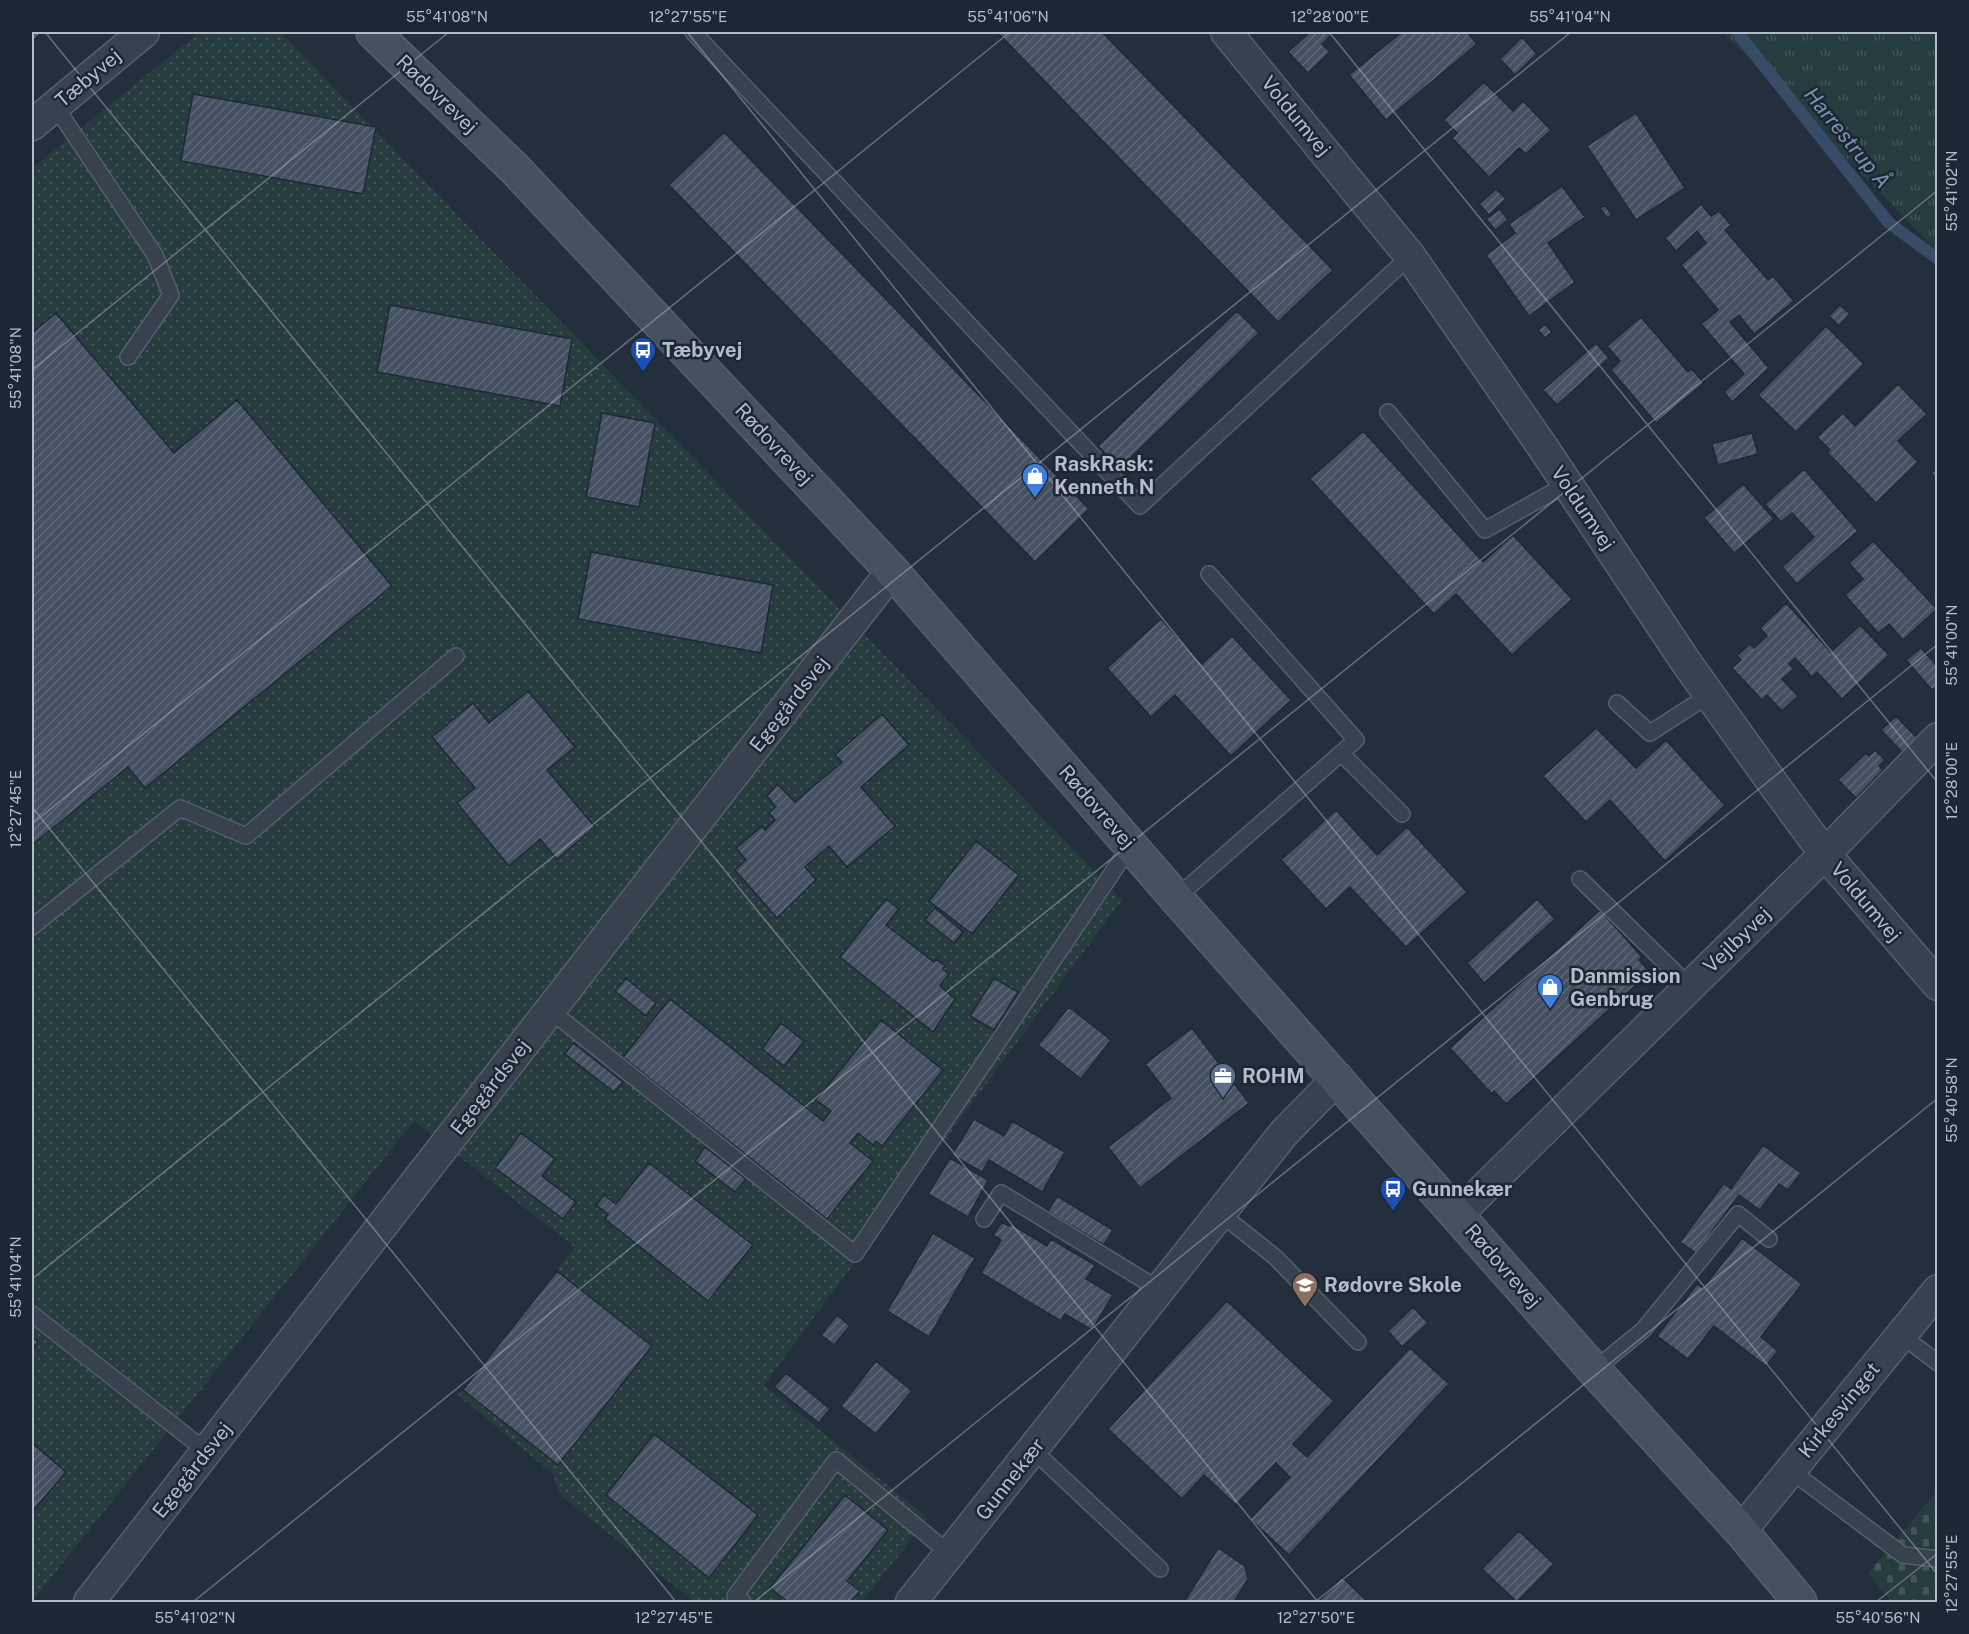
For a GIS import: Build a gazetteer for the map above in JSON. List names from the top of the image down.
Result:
{
  "streets": {
    "street": [
      "Tæbyvej",
      "Rødovrevej",
      "Voldumvej",
      "Egegårdsvej",
      "Vejlbyvej",
      "Kirkesvinget",
      "Gunnekær"
    ]
  },
  "crossings": [
    ["Rødovrevej", "Egegårdsvej"],
    ["Rødovrevej", "Vejlbyvej"],
    ["Rødovrevej", "Kirkesvinget"],
    ["Rødovrevej", "Gunnekær"],
    ["Voldumvej", "Vejlbyvej"]
  ],
  "water": ["Harrestrup Å"],
  "places": {
    "bus stop": ["Tæbyvej", "Gunnekær"],
    "shop": ["RaskRask: Kenneth N", "Danmission Genbrug"],
    "office": ["ROHM"],
    "school or university": ["Rødovre Skole"]
  },
  "coordinates": [
    "55°41'08\"N",
    "12°27'55\"E",
    "55°41'06\"N",
    "12°28'00\"E",
    "55°41'04\"N",
    "55°41'02\"N",
    "55°41'00\"N",
    "12°27'45\"E",
    "55°40'58\"N",
    "12°27'50\"E",
    "55°40'56\"N"
  ]
}
